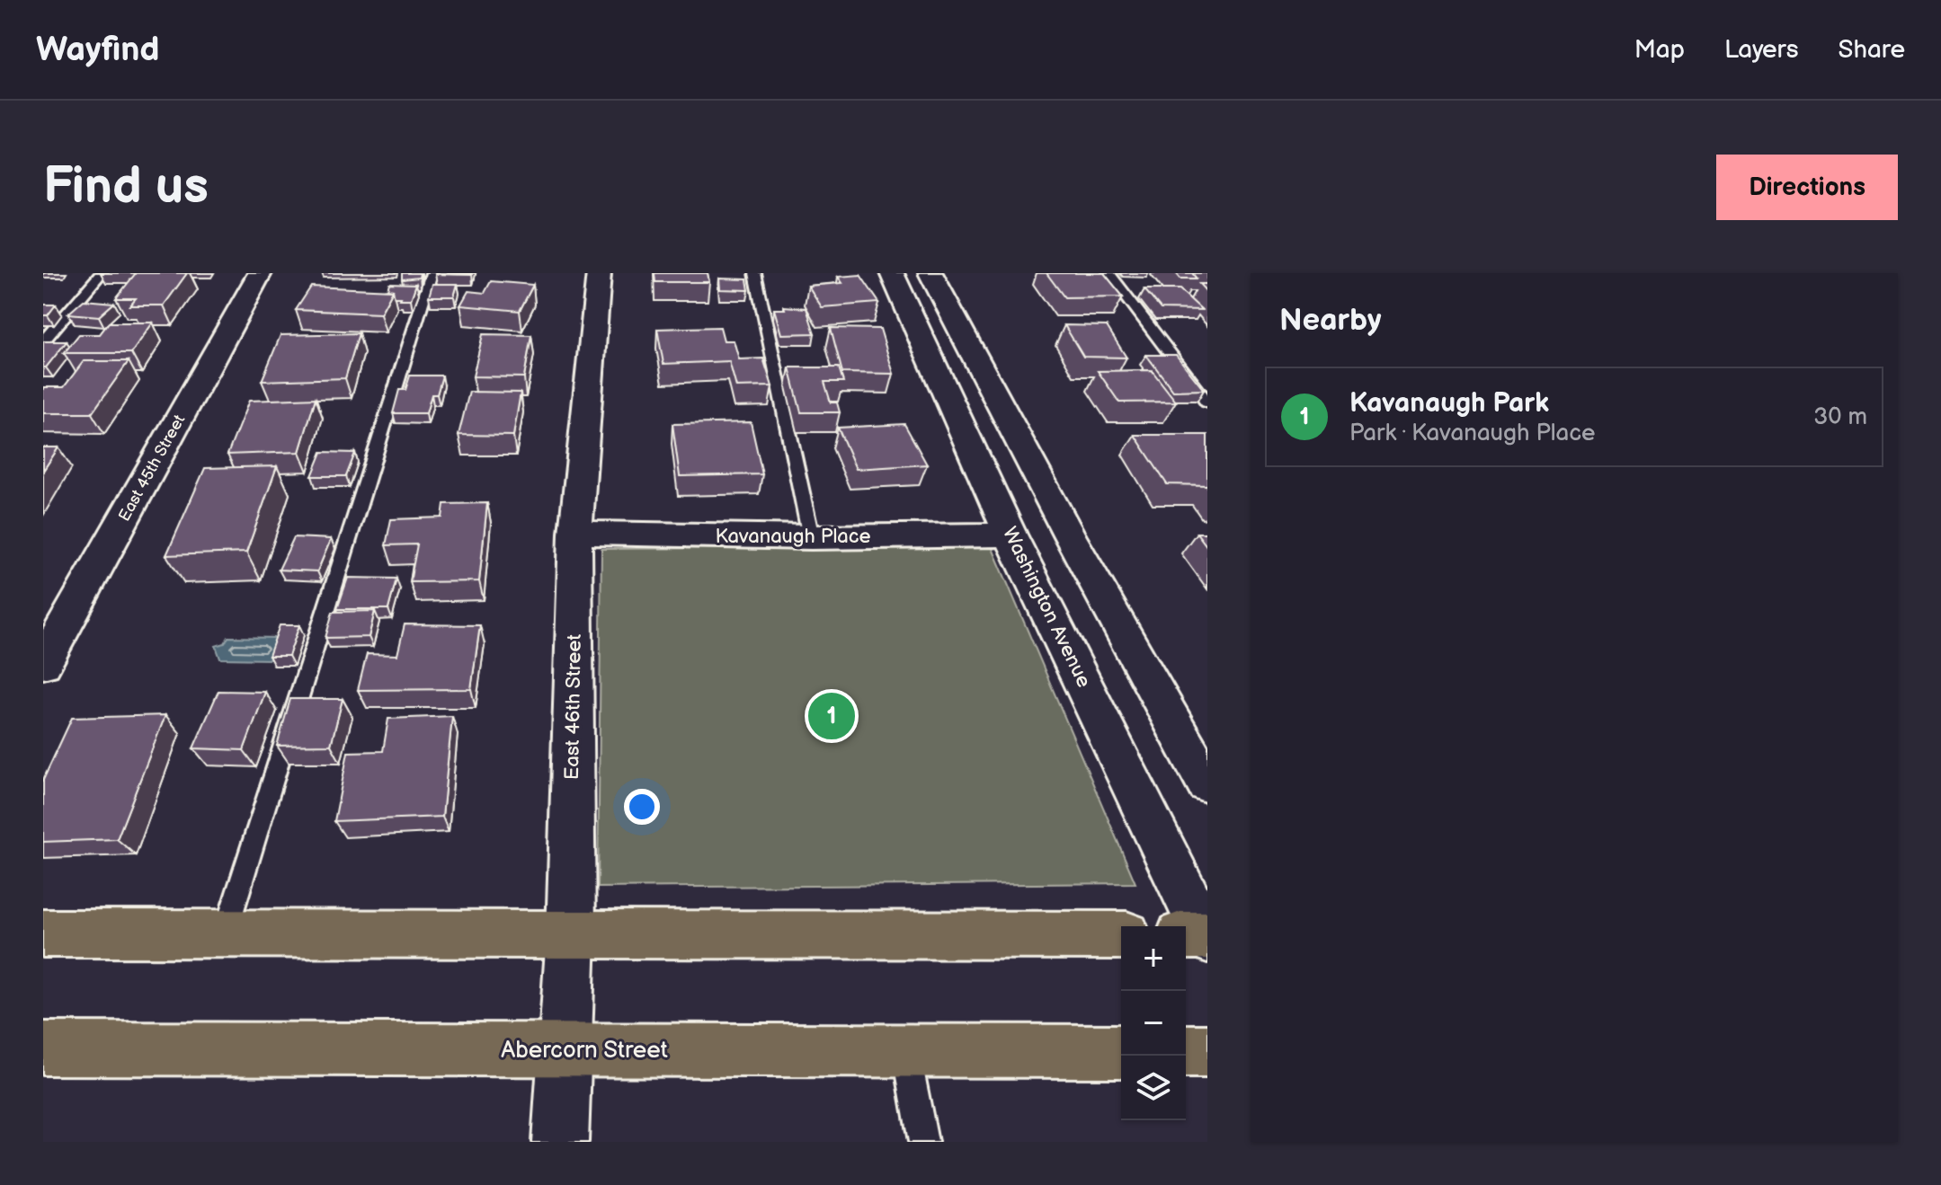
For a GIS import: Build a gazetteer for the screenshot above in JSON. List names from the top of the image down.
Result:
{
  "streets": {
    "main road": ["Abercorn Street"],
    "street": [
      "East 45th Street",
      "Kavanaugh Place",
      "Washington Avenue",
      "East 46th Street"
    ]
  },
  "crossings": [
    ["Kavanaugh Place", "Washington Avenue"],
    ["Kavanaugh Place", "East 46th Street"],
    ["East 46th Street", "Abercorn Street"]
  ],
  "page": {
    "header": "Wayfind",
    "nav": ["Map", "Layers", "Share"],
    "buttons": "Directions",
    "title": "Find us",
    "heading": "Nearby",
    "list": [
      {
        "mark": "1",
        "name": "Kavanaugh Park",
        "note": "Park · Kavanaugh Place",
        "value": "30 m"
      }
    ],
    "pins": "1",
    "map_buttons": ["+", "−"]
  }
}
